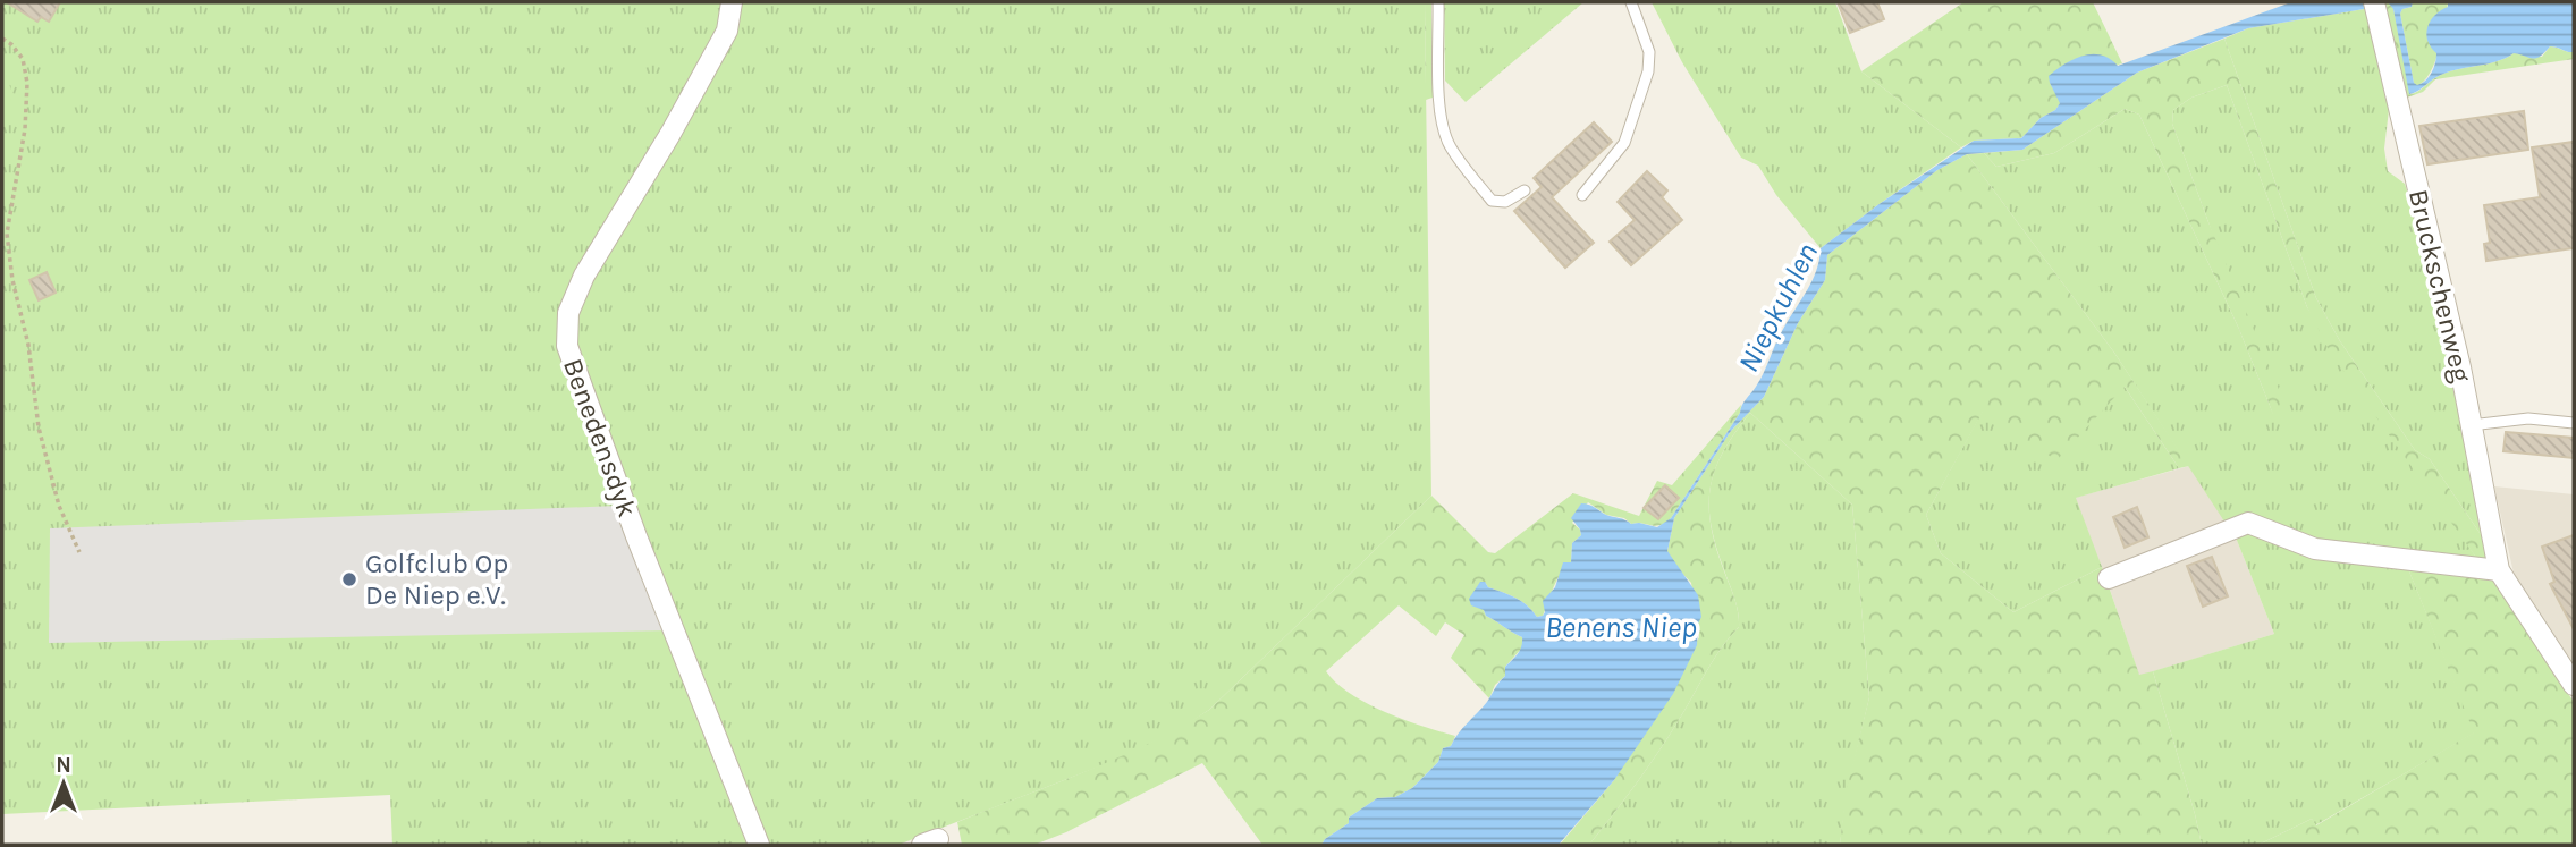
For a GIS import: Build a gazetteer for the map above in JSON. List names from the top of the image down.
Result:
{
  "streets": {
    "street": ["Bruckschenweg", "Benedensdyk"]
  },
  "water": ["Niepkuhlen", "Benens Niep"],
  "places": ["Golfclub Op De Niep e.V."],
  "north": "top"
}
